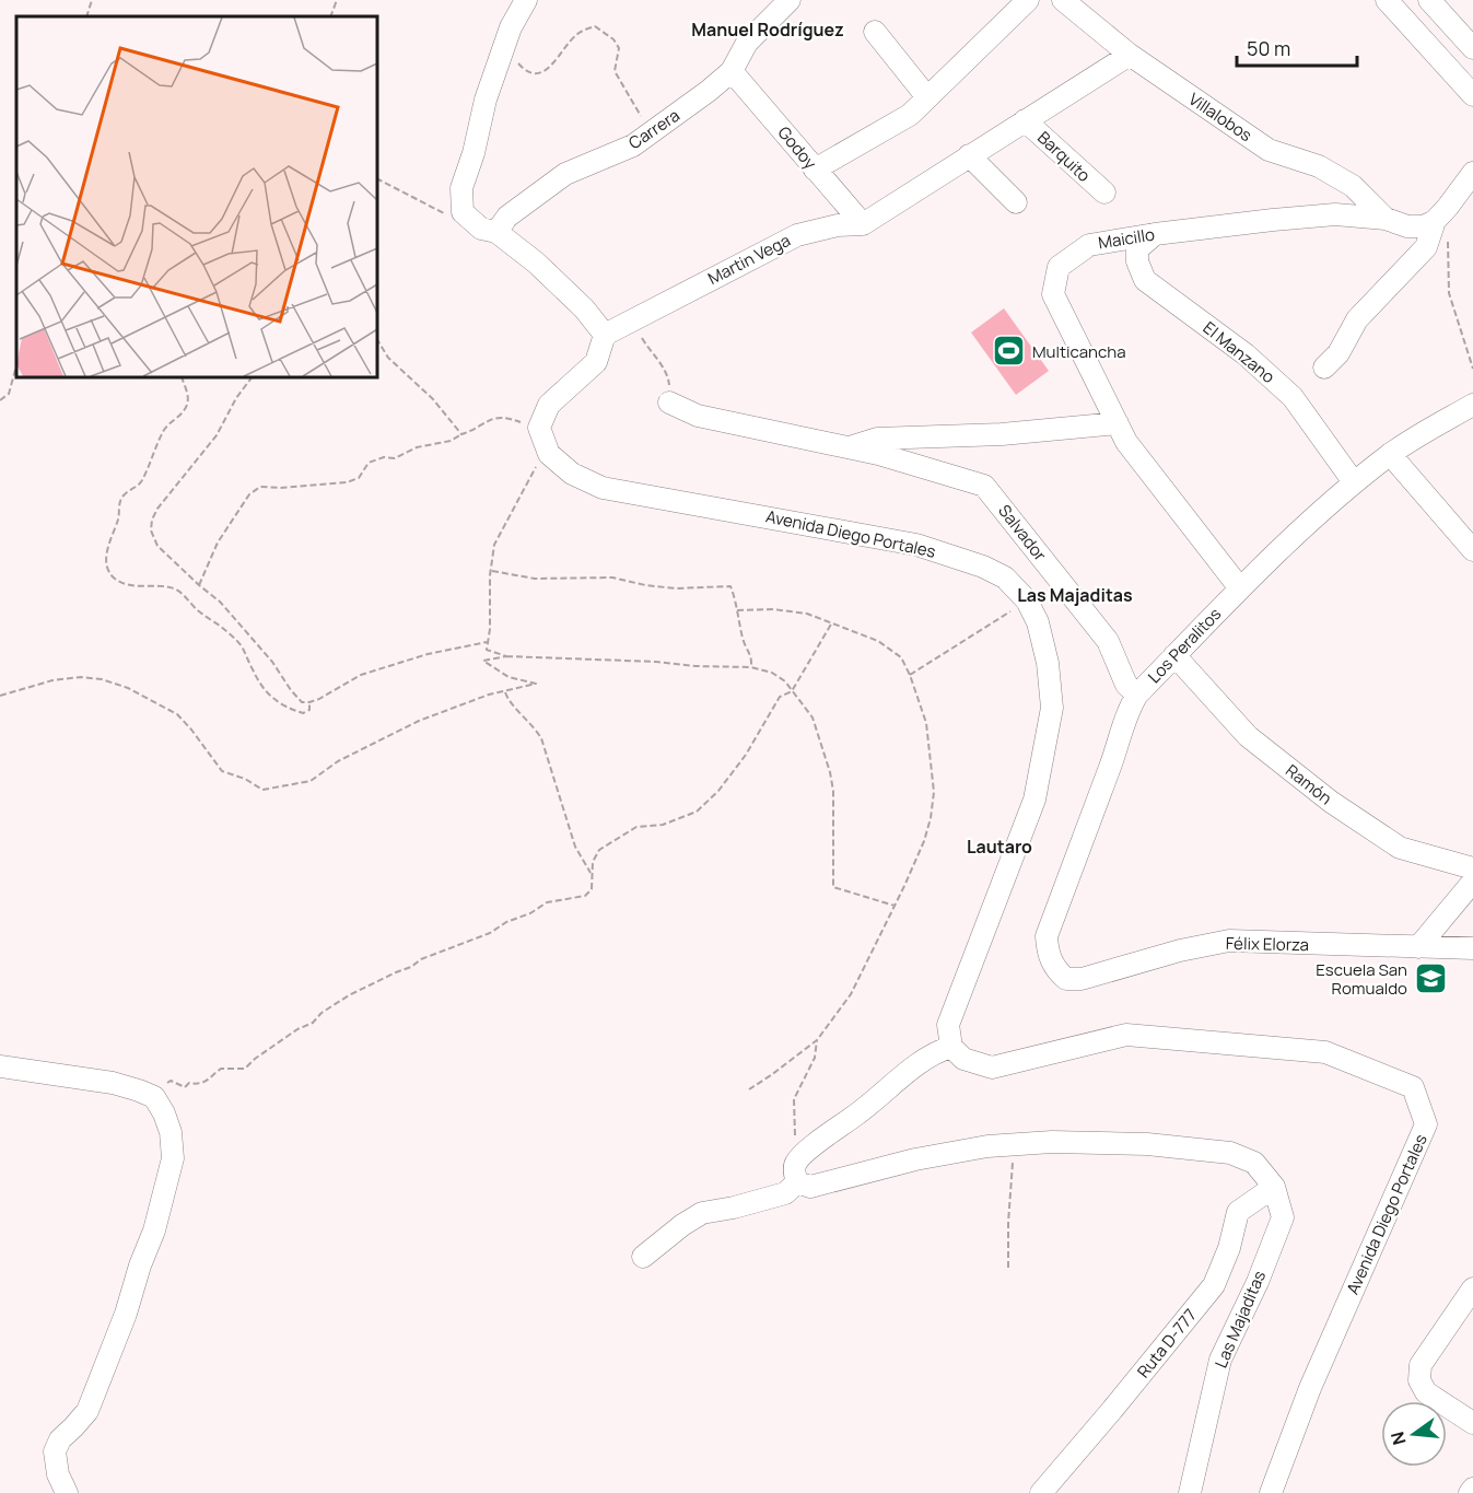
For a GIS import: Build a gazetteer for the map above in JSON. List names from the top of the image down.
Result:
{
  "streets": {
    "street": [
      "Villalobos",
      "Carrera",
      "Godoy",
      "Barquito",
      "Maicillo",
      "Martin Vega",
      "El Manzano",
      "Salvador",
      "Avenida Diego Portales",
      "Los Peralitos",
      "Ramón",
      "Félix Elorza",
      "Las Majaditas",
      "Ruta D-777"
    ]
  },
  "crossings": [
    ["Villalobos", "Maicillo"],
    ["Villalobos", "Martin Vega"],
    ["Carrera", "Godoy"],
    ["Godoy", "Martin Vega"],
    ["Barquito", "Martin Vega"],
    ["Maicillo", "El Manzano"],
    ["Maicillo", "Salvador"],
    ["Maicillo", "Los Peralitos"],
    ["El Manzano", "Los Peralitos"],
    ["Salvador", "Los Peralitos"],
    ["Los Peralitos", "Ramón"],
    ["Los Peralitos", "Félix Elorza"],
    ["Las Majaditas", "Ruta D-777"]
  ],
  "districts": ["Manuel Rodríguez", "Las Majaditas", "Lautaro"],
  "places": {
    "sports": ["Multicancha"],
    "school or university": ["Escuela San Romualdo"]
  },
  "scale_bar": "50 m",
  "north": "left"
}
